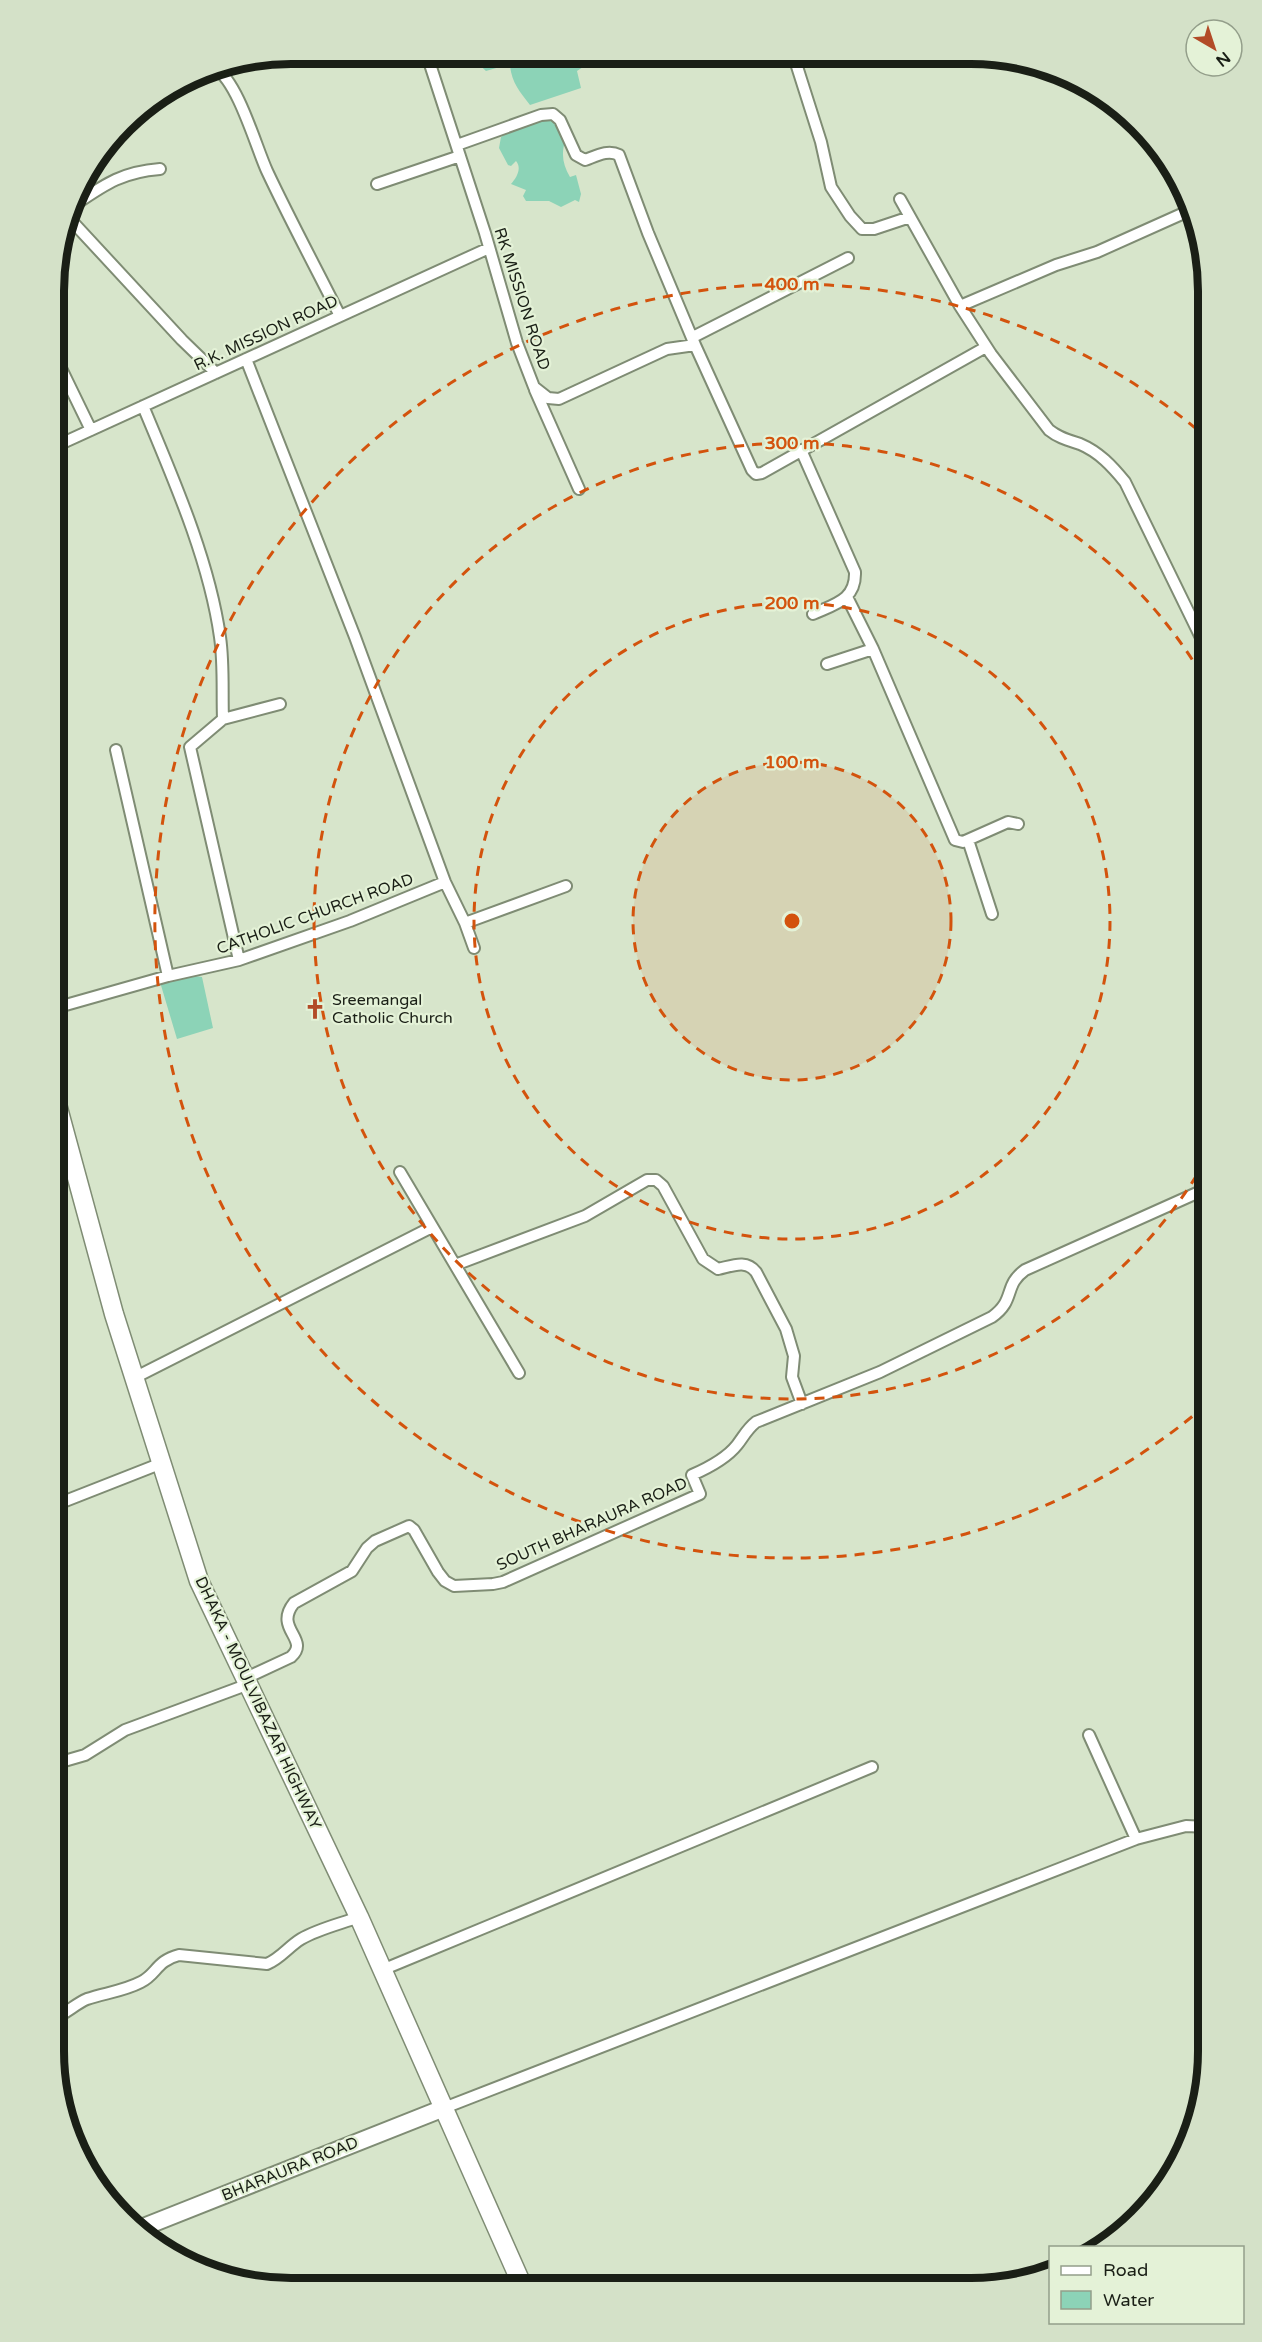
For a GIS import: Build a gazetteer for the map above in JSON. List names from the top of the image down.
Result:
{
  "streets": {
    "highway": ["DHAKA - MOULVIBAZAR HIGHWAY"],
    "main road": ["BHARAURA ROAD"],
    "street": [
      "RK MISSION ROAD",
      "R.K. MISSION ROAD",
      "CATHOLIC CHURCH ROAD",
      "SOUTH BHARAURA ROAD"
    ]
  },
  "crossings": [
    ["RK MISSION ROAD", "R.K. MISSION ROAD"],
    ["SOUTH BHARAURA ROAD", "DHAKA - MOULVIBAZAR HIGHWAY"],
    ["DHAKA - MOULVIBAZAR HIGHWAY", "BHARAURA ROAD"]
  ],
  "places": {
    "church": ["Sreemangal Catholic Church"]
  },
  "legend": ["Road", "Water"],
  "north": "bottom right",
  "rings": [
    "400 m",
    "300 m",
    "200 m",
    "100 m"
  ]
}
